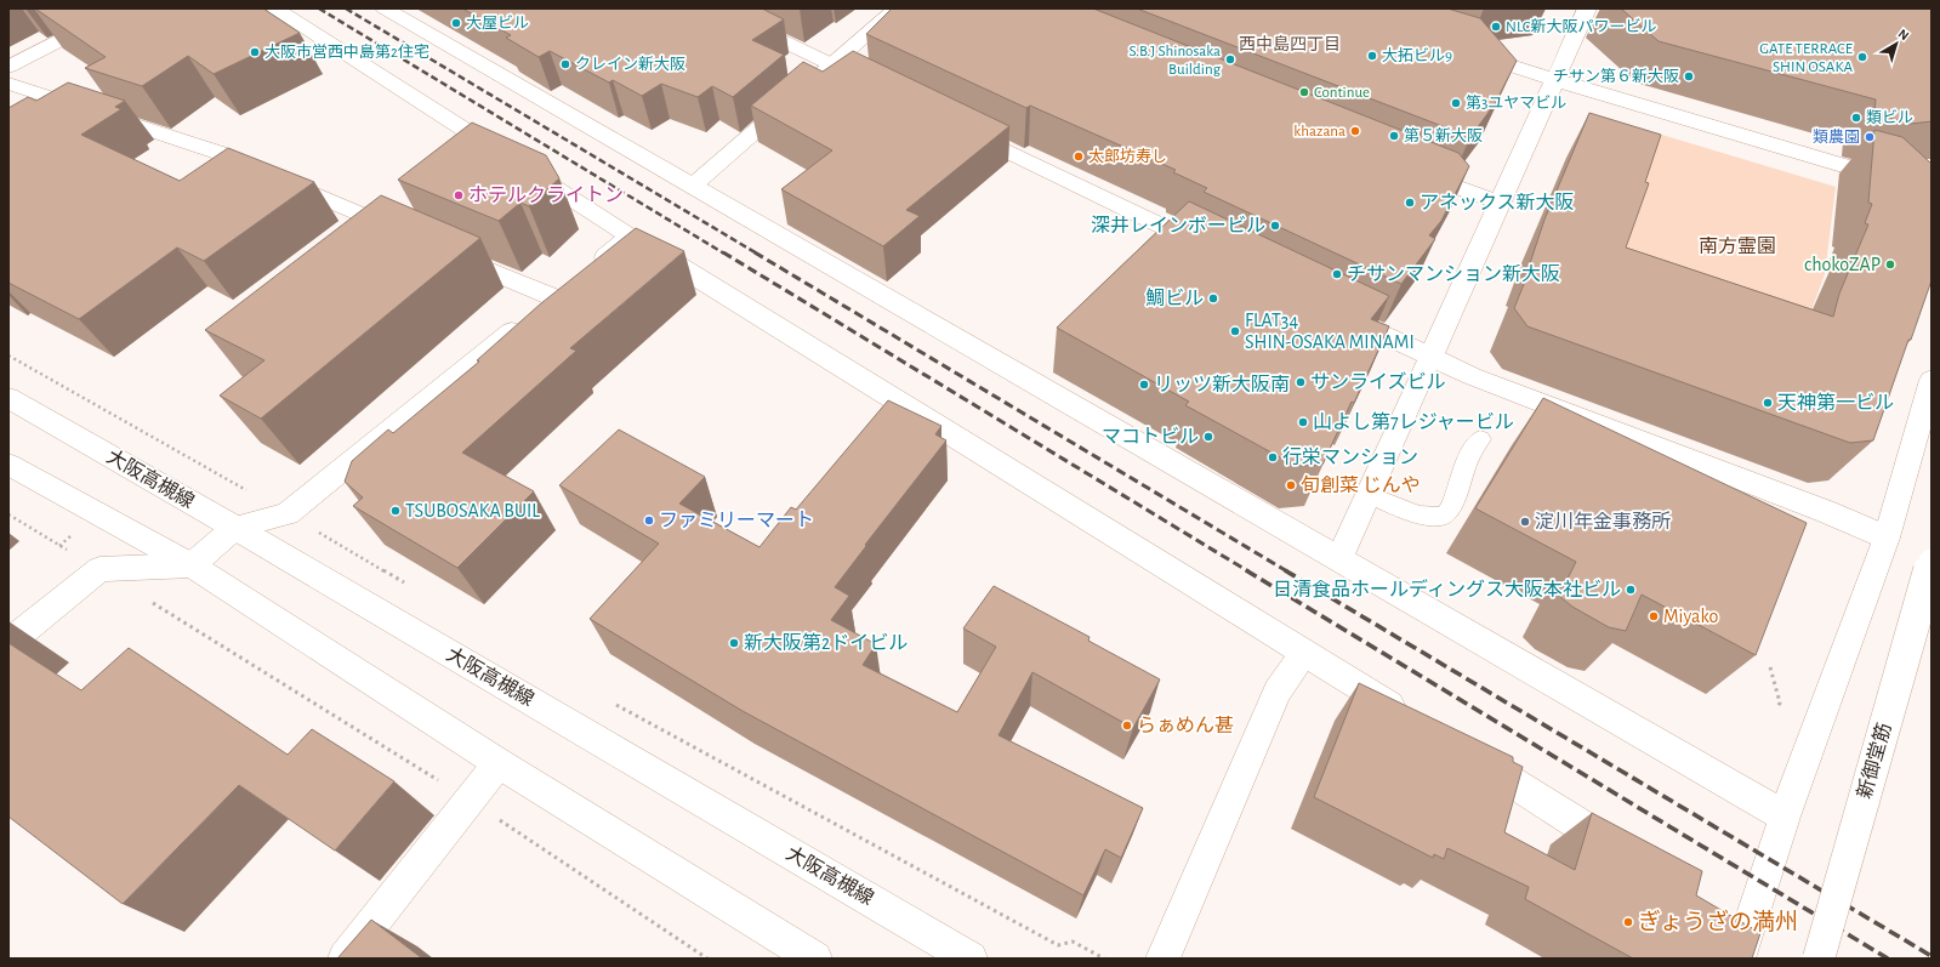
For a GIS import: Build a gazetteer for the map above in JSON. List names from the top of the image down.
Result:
{
  "streets": {
    "main road": ["大阪高槻線", "新御堂筋"]
  },
  "districts": ["西中島四丁目"],
  "parks": ["南方霊園"],
  "places": [
    "大屋ビル",
    "NLC新大阪パワービル",
    "大阪市営西中島第2住宅",
    "大拓ビル9",
    "GATE TERRACE SHIN OSAKA",
    "S.B.J Shinosaka Building",
    "クレイン新大阪",
    "チサン第６新大阪",
    "Continue",
    "第3ユヤマビル",
    "類ビル",
    "khazana",
    "第５新大阪",
    "類農園",
    "太郎坊寿し",
    "ホテルクライトン",
    "アネックス新大阪",
    "深井レインボービル",
    "chokoZAP",
    "チサンマンション新大阪",
    "鯛ビル",
    "FLAT34 SHIN-OSAKA MINAMI",
    "サンライズビル",
    "リッツ新大阪南",
    "天神第一ビル",
    "山よし第7レジャービル",
    "マコトビル",
    "行栄マンション",
    "旬創菜 じんや",
    "TSUBOSAKA BUIL",
    "ファミリーマート",
    "淀川年金事務所",
    "日清食品ホールディングス大阪本社ビル",
    "Miyako",
    "新大阪第2ドイビル",
    "らぁめん甚",
    "ぎょうざの満州"
  ],
  "north": "top right"
}
